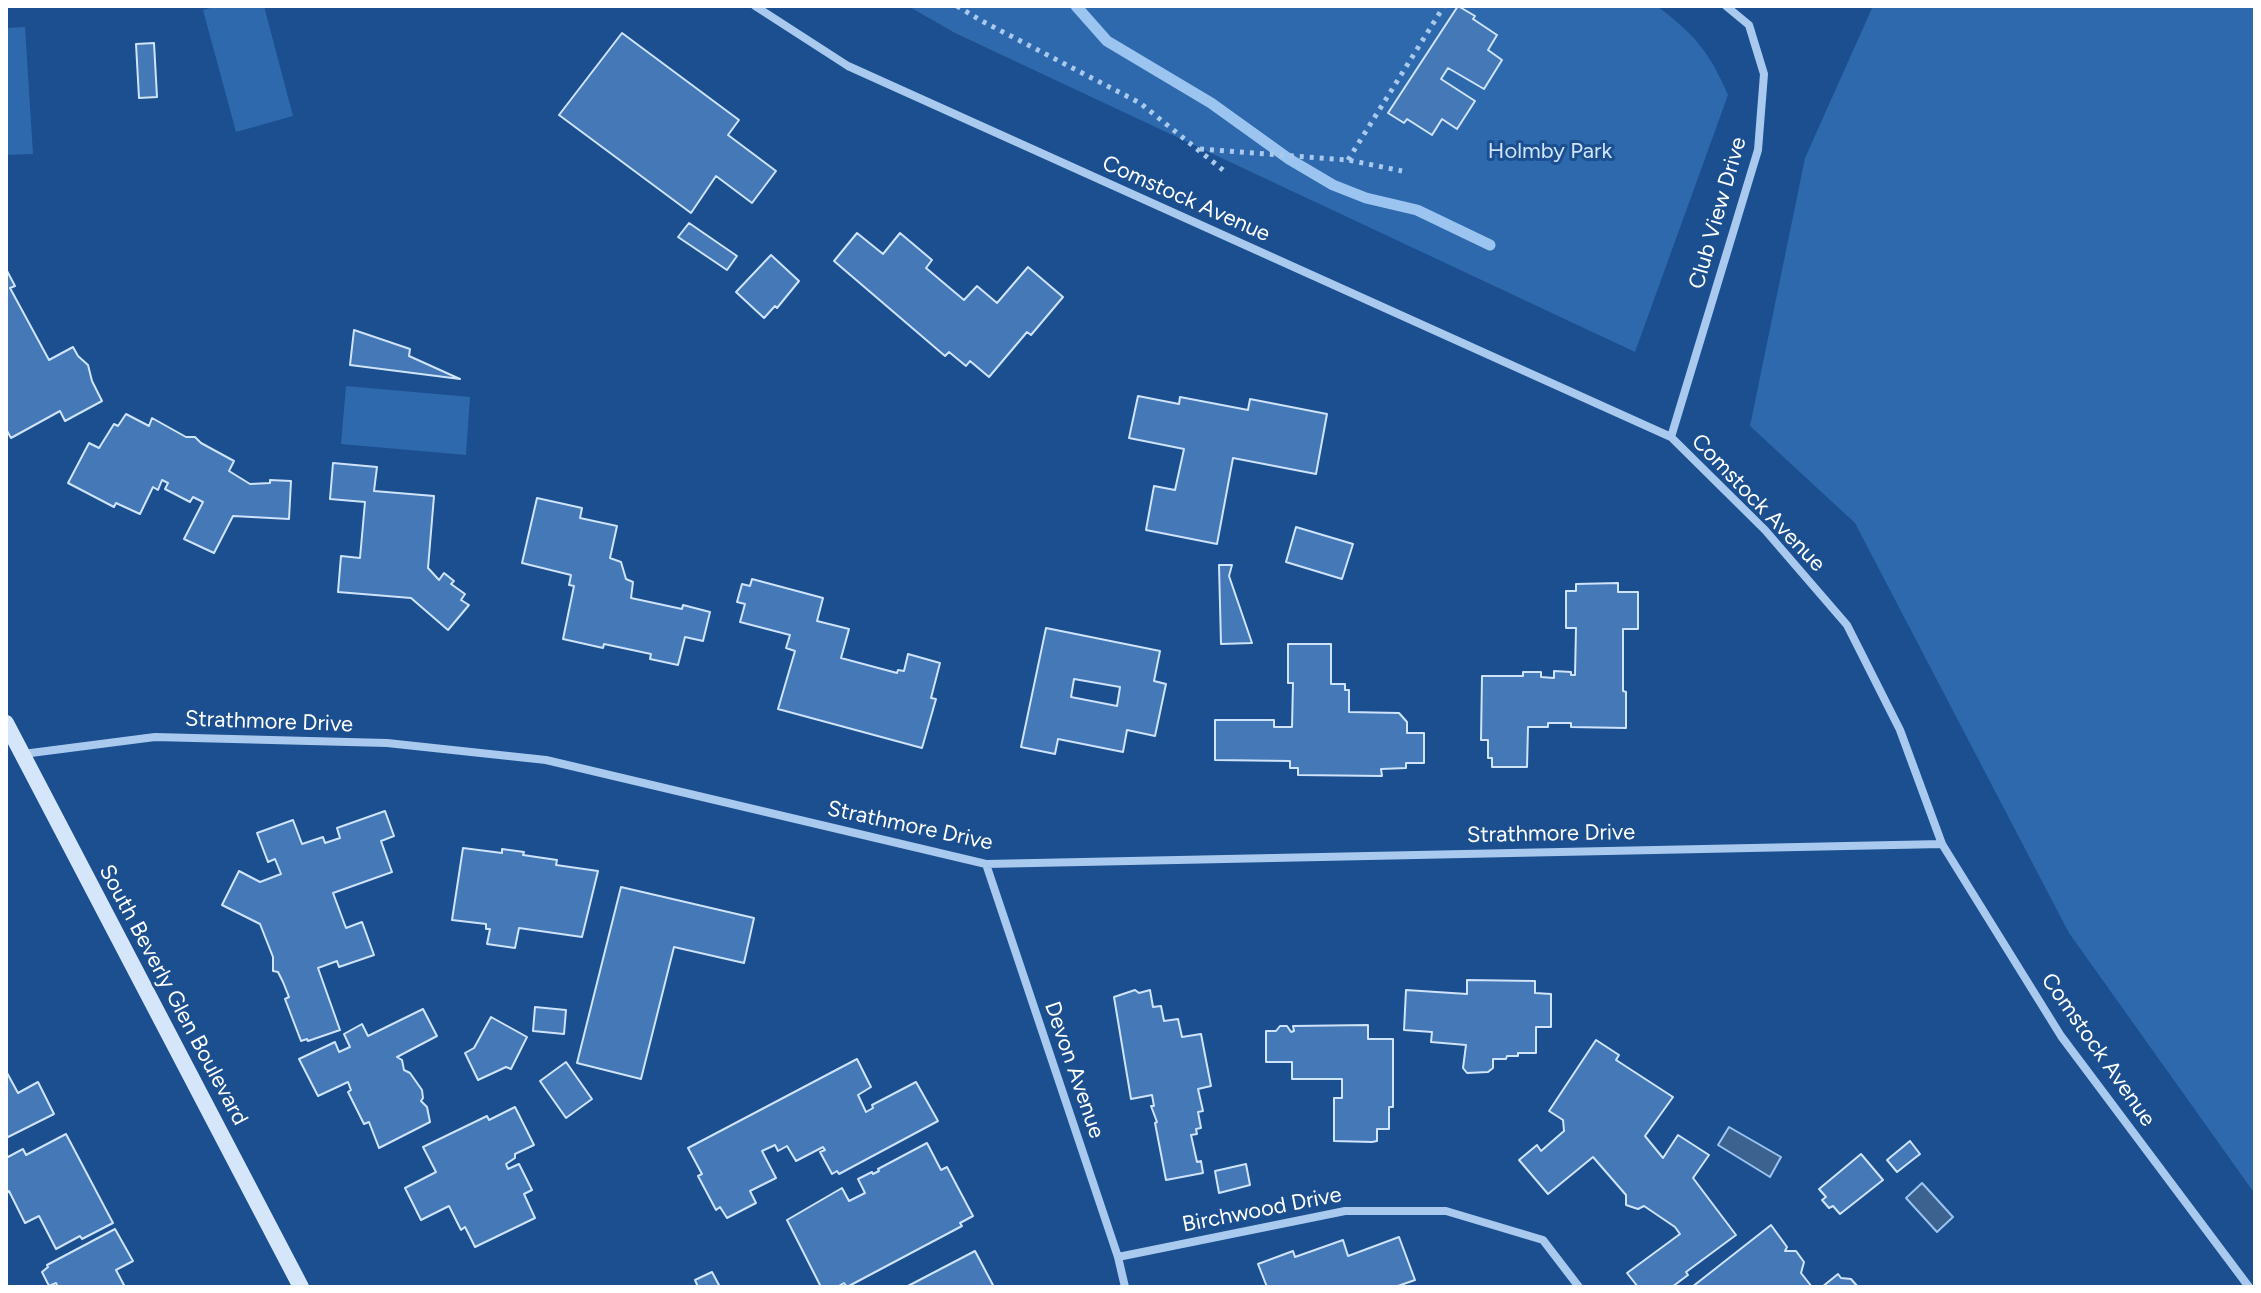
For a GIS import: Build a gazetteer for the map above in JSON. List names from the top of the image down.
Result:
{
  "streets": {
    "main road": ["South Beverly Glen Boulevard"],
    "street": [
      "Comstock Avenue",
      "Club View Drive",
      "Strathmore Drive",
      "Devon Avenue",
      "Birchwood Drive"
    ]
  },
  "crossings": [
    ["Comstock Avenue", "Club View Drive"],
    ["Comstock Avenue", "Strathmore Drive"],
    ["Strathmore Drive", "South Beverly Glen Boulevard"],
    ["Strathmore Drive", "Devon Avenue"],
    ["Devon Avenue", "Birchwood Drive"]
  ],
  "parks": ["Holmby Park"]
}
